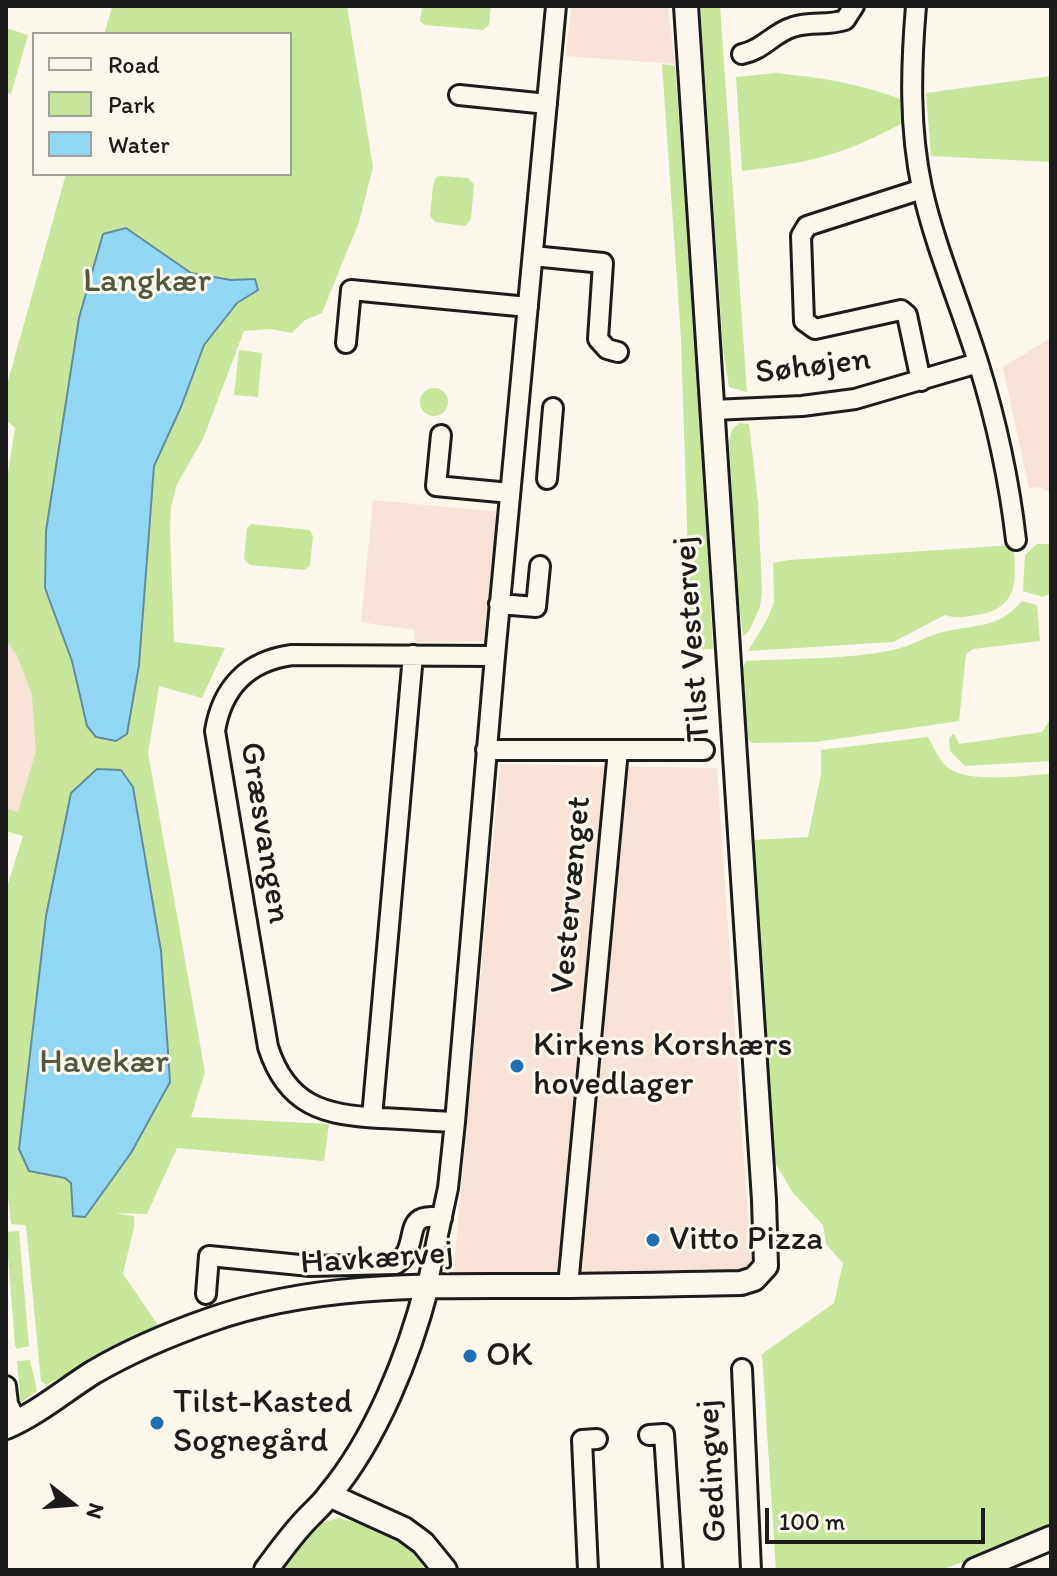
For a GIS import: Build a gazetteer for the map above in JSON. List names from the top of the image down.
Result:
{
  "streets": {
    "street": [
      "Søhøjen",
      "Tilst Vestervej",
      "Græsvangen",
      "Vestervænget",
      "Havkærvej",
      "Gedingvej"
    ]
  },
  "crossings": [
    ["Søhøjen", "Tilst Vestervej"],
    ["Tilst Vestervej", "Havkærvej"],
    ["Vestervænget", "Havkærvej"]
  ],
  "parks": ["Langkær", "Havekær"],
  "places": [
    "Kirkens Korshærs hovedlager",
    "Vitto Pizza",
    "OK",
    "Tilst-Kasted Sognegård"
  ],
  "legend": ["Road", "Park", "Water"],
  "scale_bar": "100 m",
  "north": "right"
}
